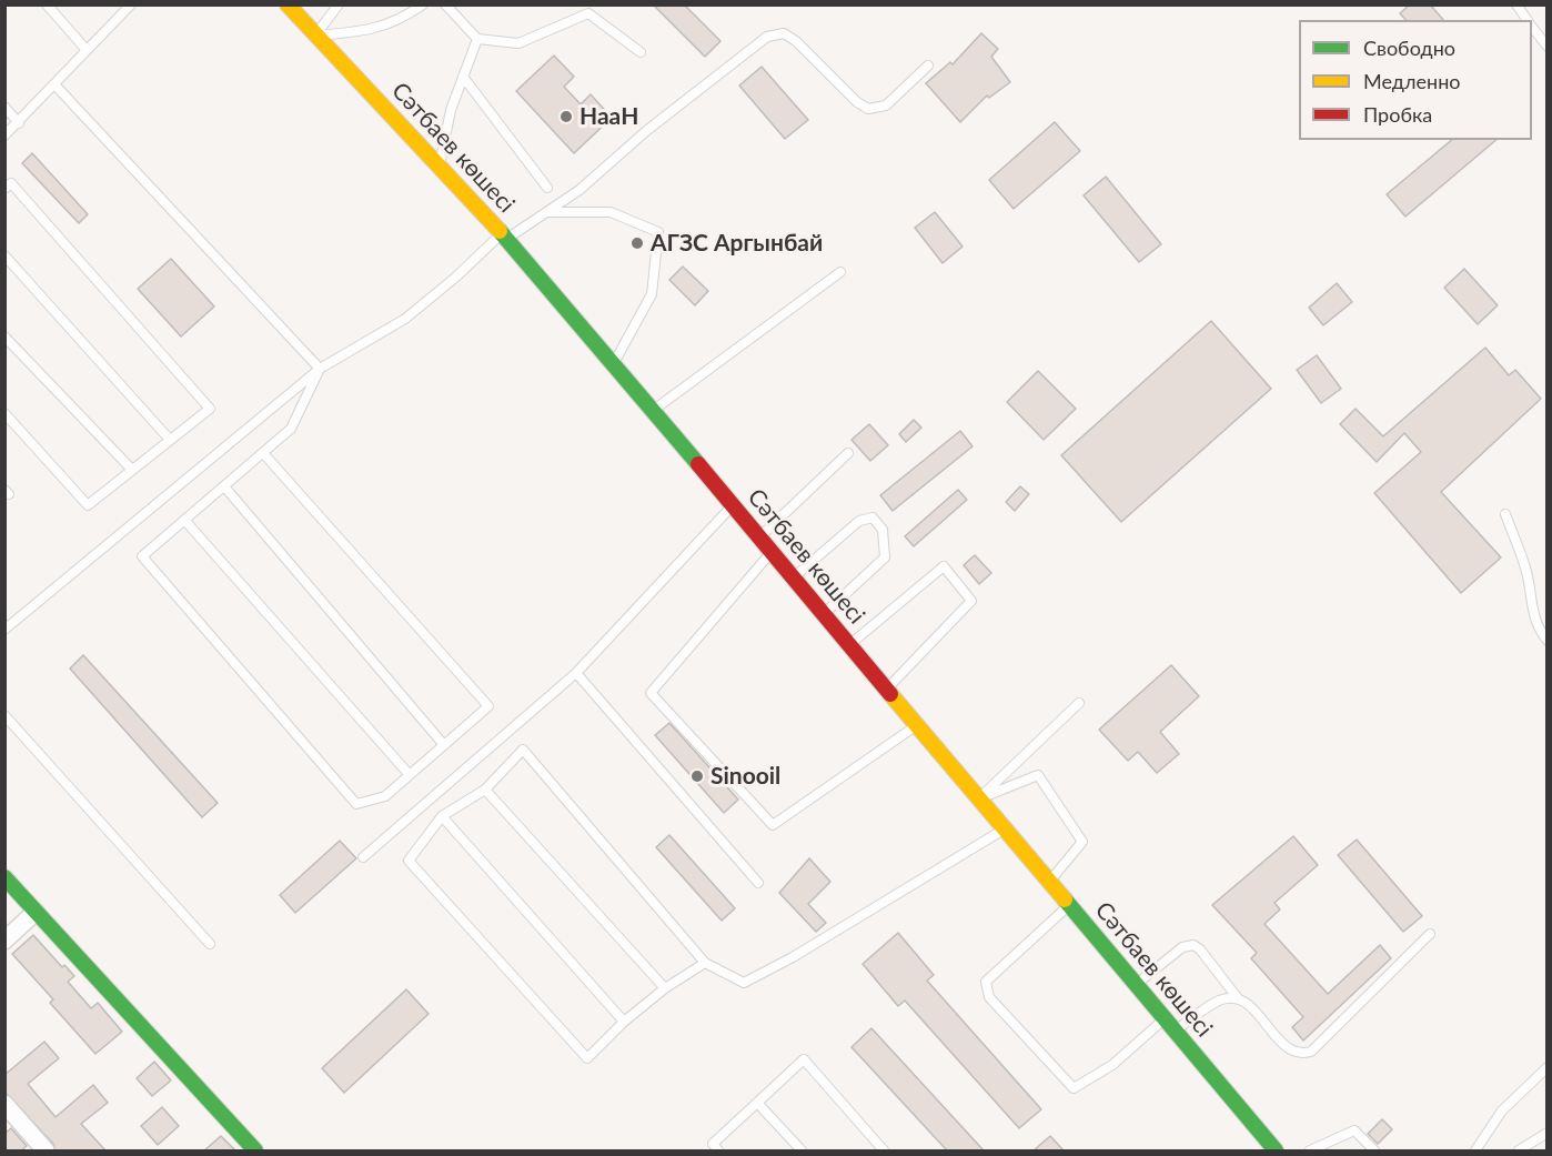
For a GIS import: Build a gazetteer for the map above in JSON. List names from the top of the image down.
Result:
{
  "streets": {
    "main road": ["Сәтбаев көшесі"]
  },
  "places": ["НааН", "АГЗС Аргынбай", "Sinooil"],
  "legend": ["Свободно", "Медленно", "Пробка"]
}
